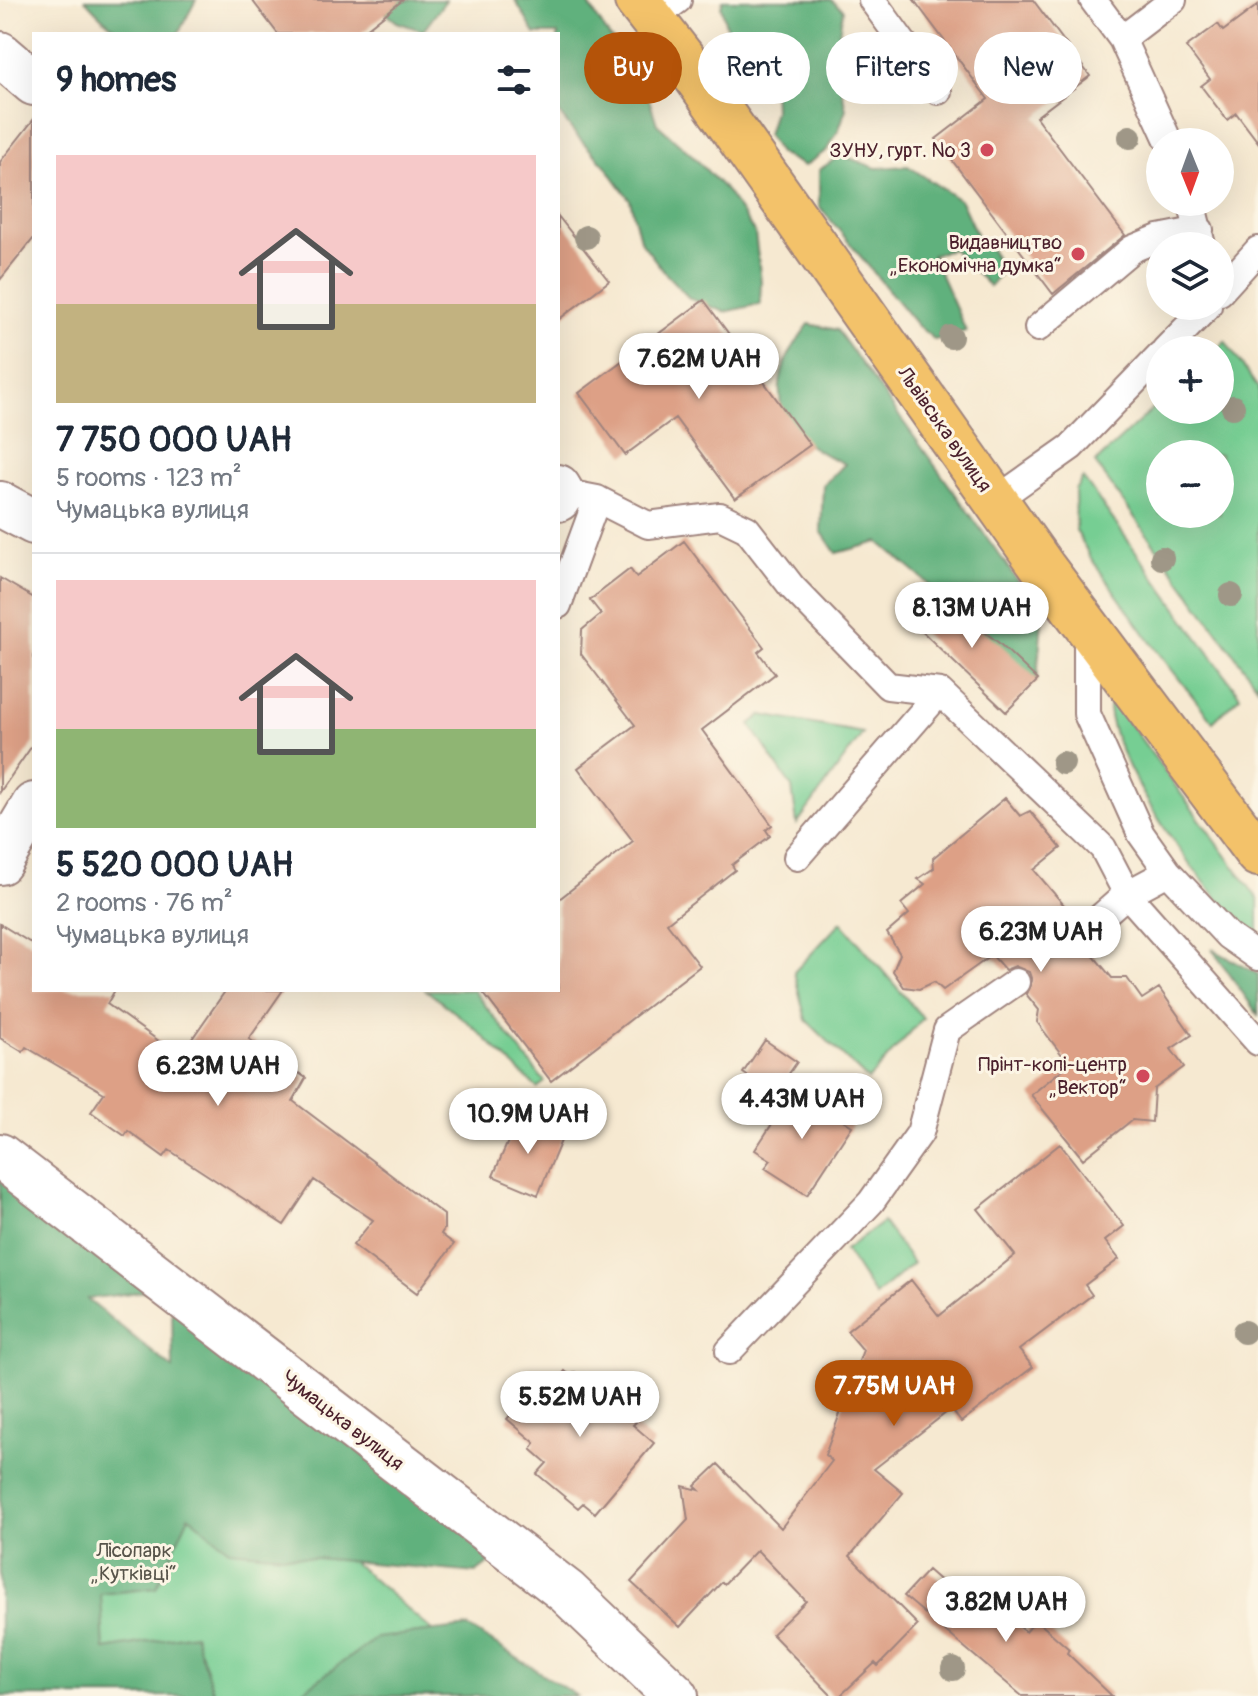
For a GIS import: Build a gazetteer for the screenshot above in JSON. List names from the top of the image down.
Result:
{
  "streets": {
    "main road": ["Львівська вулиця"],
    "street": ["Чумацька вулиця"]
  },
  "parks": ["Лісопарк „Кутківці“"],
  "places": ["ЗУНУ, гурт. № 3", "Видавництво „Економічна думка“", "Прінт-копі-центр „Вектор“"],
  "north": "bottom",
  "page": {
    "chip": [
      "Buy",
      "Rent",
      "Filters",
      "New"
    ],
    "heading": "9 homes",
    "map_buttons": ["+", "−"],
    "list": [
      {
        "name": "7 750 000 UAH",
        "note": "5 rooms · 123 m² · Чумацька вулиця"
      },
      {
        "name": "5 520 000 UAH",
        "note": "2 rooms · 76 m² · Чумацька вулиця"
      }
    ],
    "price": [
      "7.62M UAH",
      "8.13M UAH",
      "6.23M UAH",
      "6.23M UAH",
      "4.43M UAH",
      "10.9M UAH",
      "7.75M UAH",
      "5.52M UAH",
      "3.82M UAH"
    ]
  }
}
